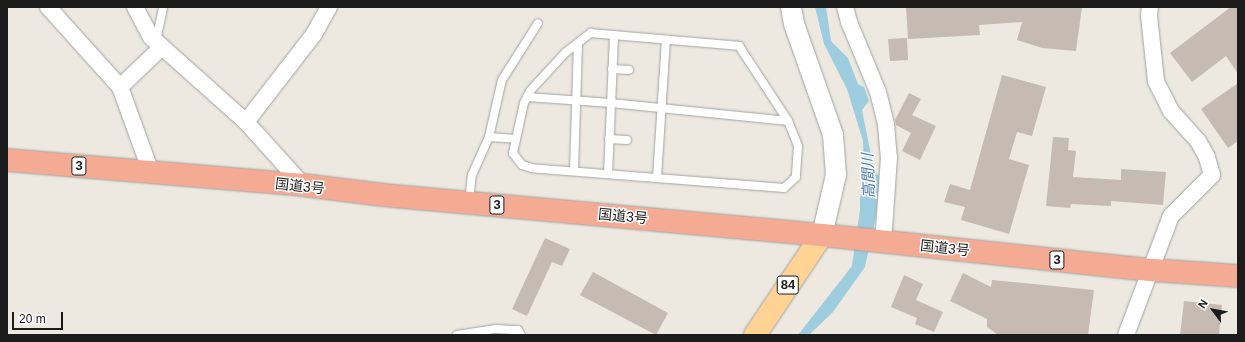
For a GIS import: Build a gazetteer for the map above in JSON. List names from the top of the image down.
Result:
{
  "streets": {
    "highway": ["3", "国道3号"],
    "main road": ["84"]
  },
  "crossings": [
    ["国道3号", "84"]
  ],
  "water": ["高間川"],
  "scale_bar": "20 m",
  "north": "top left"
}
